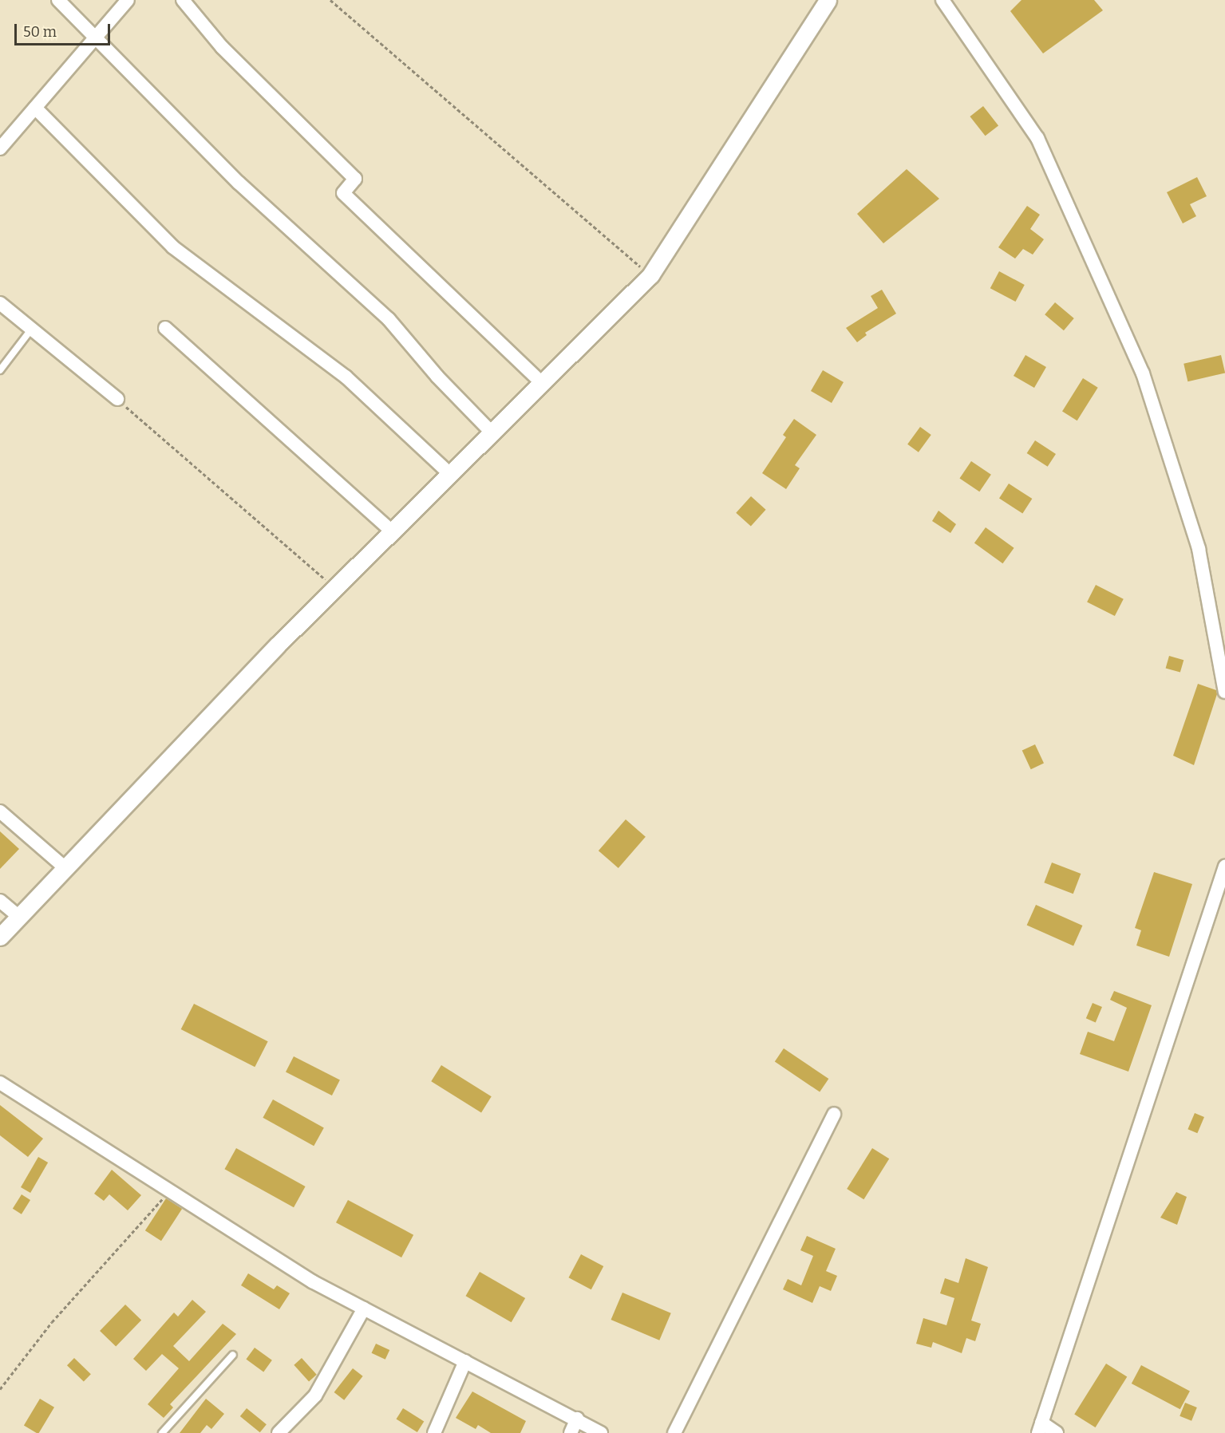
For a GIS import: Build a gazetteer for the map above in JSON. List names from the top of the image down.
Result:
{
  "scale_bar": "50 m"
}
